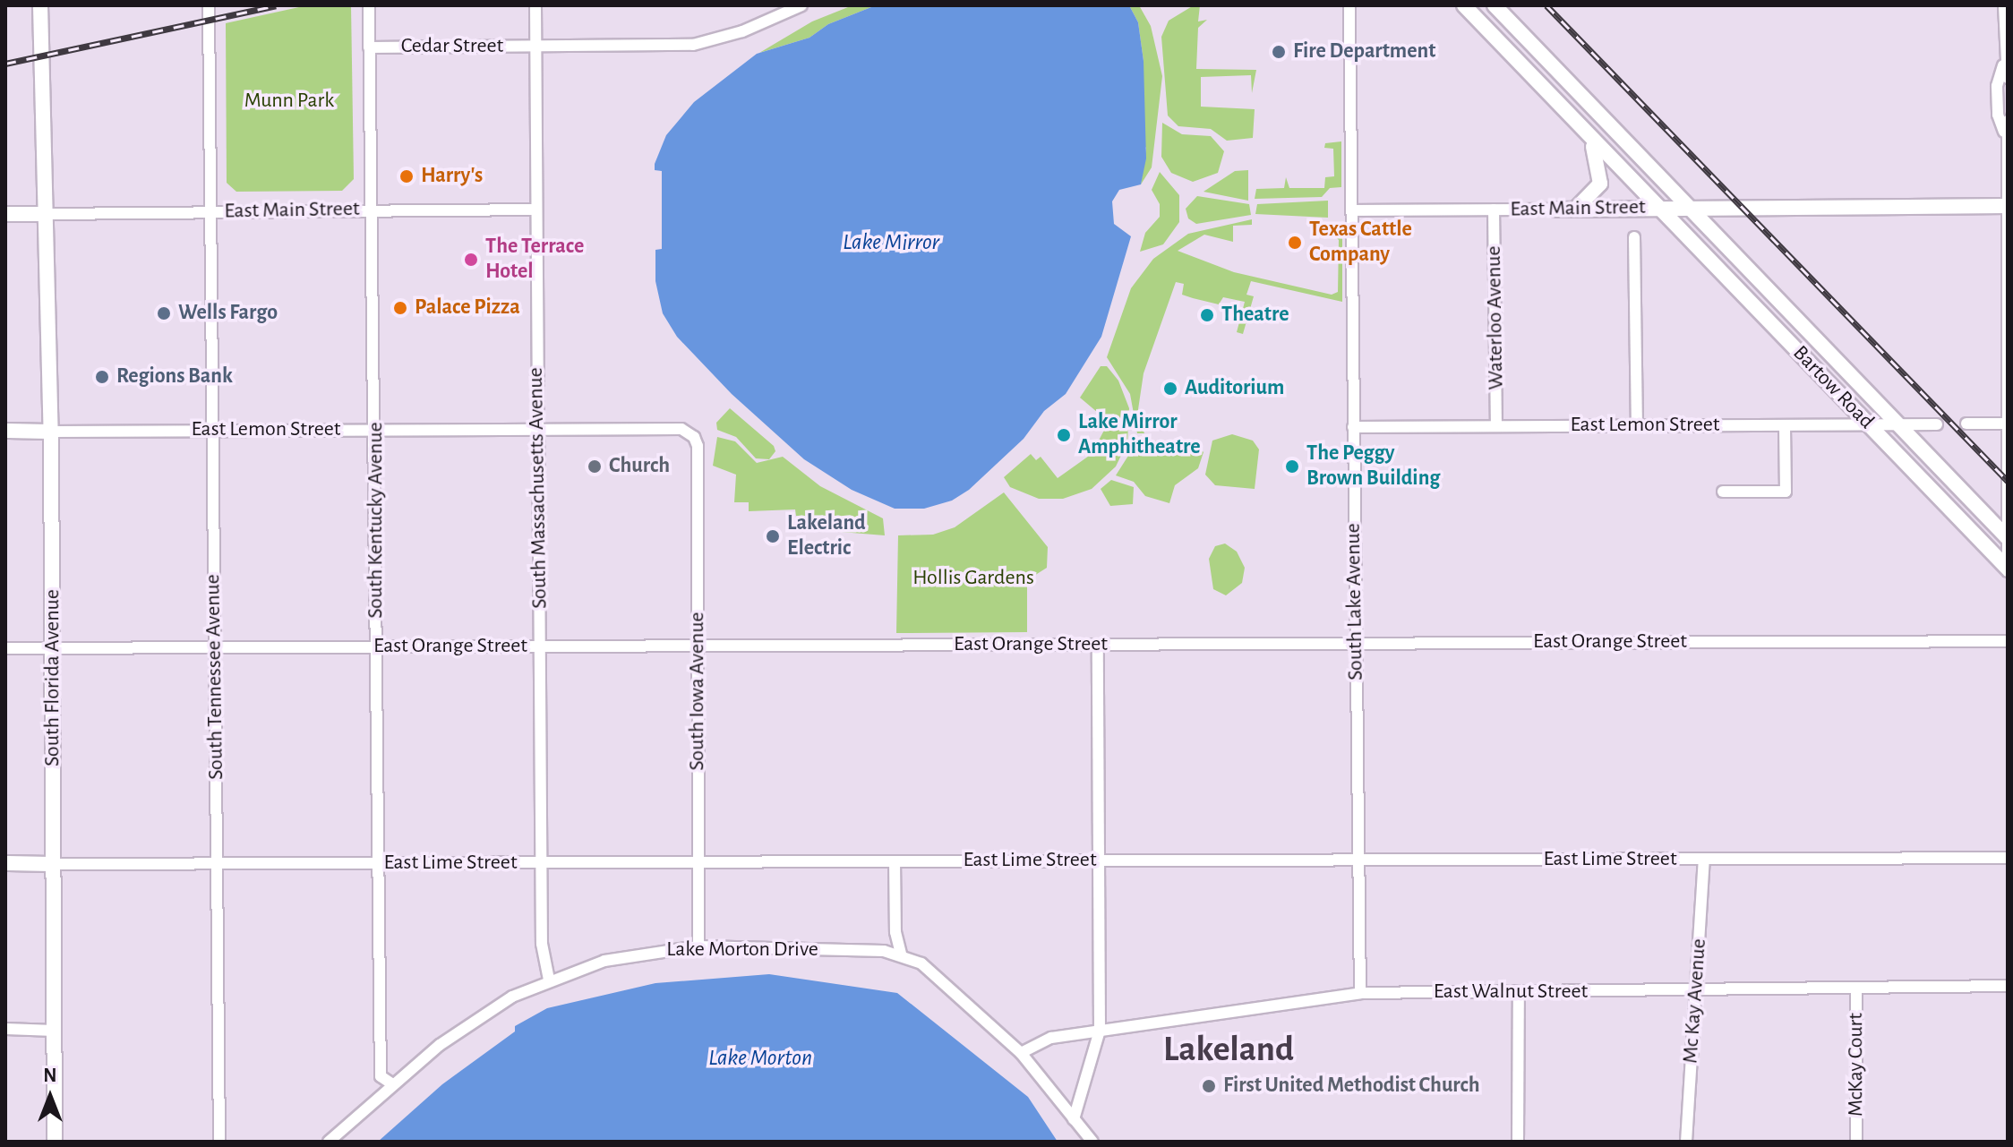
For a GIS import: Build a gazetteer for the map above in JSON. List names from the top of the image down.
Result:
{
  "streets": {
    "main road": ["East Main Street", "Bartow Road", "South Florida Avenue"],
    "street": [
      "Cedar Street",
      "Waterloo Avenue",
      "East Lemon Street",
      "South Massachusetts Avenue",
      "South Kentucky Avenue",
      "South Lake Avenue",
      "East Orange Street",
      "South Tennessee Avenue",
      "South Iowa Avenue",
      "East Lime Street",
      "Lake Morton Drive",
      "East Walnut Street",
      "Mc Kay Avenue",
      "McKay Court"
    ]
  },
  "crossings": [
    ["Cedar Street", "South Massachusetts Avenue"],
    ["Cedar Street", "South Kentucky Avenue"],
    ["East Main Street", "Waterloo Avenue"],
    ["East Main Street", "Bartow Road"],
    ["East Main Street", "South Massachusetts Avenue"],
    ["East Main Street", "South Kentucky Avenue"],
    ["East Main Street", "South Lake Avenue"],
    ["East Main Street", "South Tennessee Avenue"],
    ["East Main Street", "South Florida Avenue"],
    ["Waterloo Avenue", "East Lemon Street"],
    ["Bartow Road", "East Lemon Street"],
    ["East Lemon Street", "South Massachusetts Avenue"],
    ["East Lemon Street", "South Kentucky Avenue"],
    ["East Lemon Street", "South Lake Avenue"],
    ["East Lemon Street", "South Tennessee Avenue"],
    ["East Lemon Street", "South Florida Avenue"],
    ["East Lemon Street", "South Iowa Avenue"],
    ["South Massachusetts Avenue", "East Orange Street"],
    ["South Massachusetts Avenue", "East Lime Street"],
    ["South Massachusetts Avenue", "Lake Morton Drive"],
    ["South Kentucky Avenue", "East Orange Street"],
    ["South Kentucky Avenue", "East Lime Street"],
    ["South Kentucky Avenue", "Lake Morton Drive"],
    ["South Lake Avenue", "East Orange Street"],
    ["South Lake Avenue", "East Lime Street"],
    ["South Lake Avenue", "East Walnut Street"],
    ["East Orange Street", "South Tennessee Avenue"],
    ["East Orange Street", "South Florida Avenue"],
    ["East Orange Street", "South Iowa Avenue"],
    ["South Tennessee Avenue", "East Lime Street"],
    ["South Florida Avenue", "East Lime Street"],
    ["South Iowa Avenue", "East Lime Street"],
    ["South Iowa Avenue", "Lake Morton Drive"],
    ["East Lime Street", "Mc Kay Avenue"],
    ["Lake Morton Drive", "East Walnut Street"],
    ["East Walnut Street", "Mc Kay Avenue"],
    ["East Walnut Street", "McKay Court"]
  ],
  "districts": ["Lakeland"],
  "water": ["Lake Mirror", "Lake Morton"],
  "parks": ["Munn Park", "Hollis Gardens"],
  "places": [
    "Fire Department",
    "Harry's",
    "Texas Cattle Company",
    "The Terrace Hotel",
    "Palace Pizza",
    "Wells Fargo",
    "Theatre",
    "Regions Bank",
    "Auditorium",
    "Lake Mirror Amphitheatre",
    "Church",
    "The Peggy Brown Building",
    "Lakeland Electric",
    "First United Methodist Church"
  ],
  "north": "top"
}
